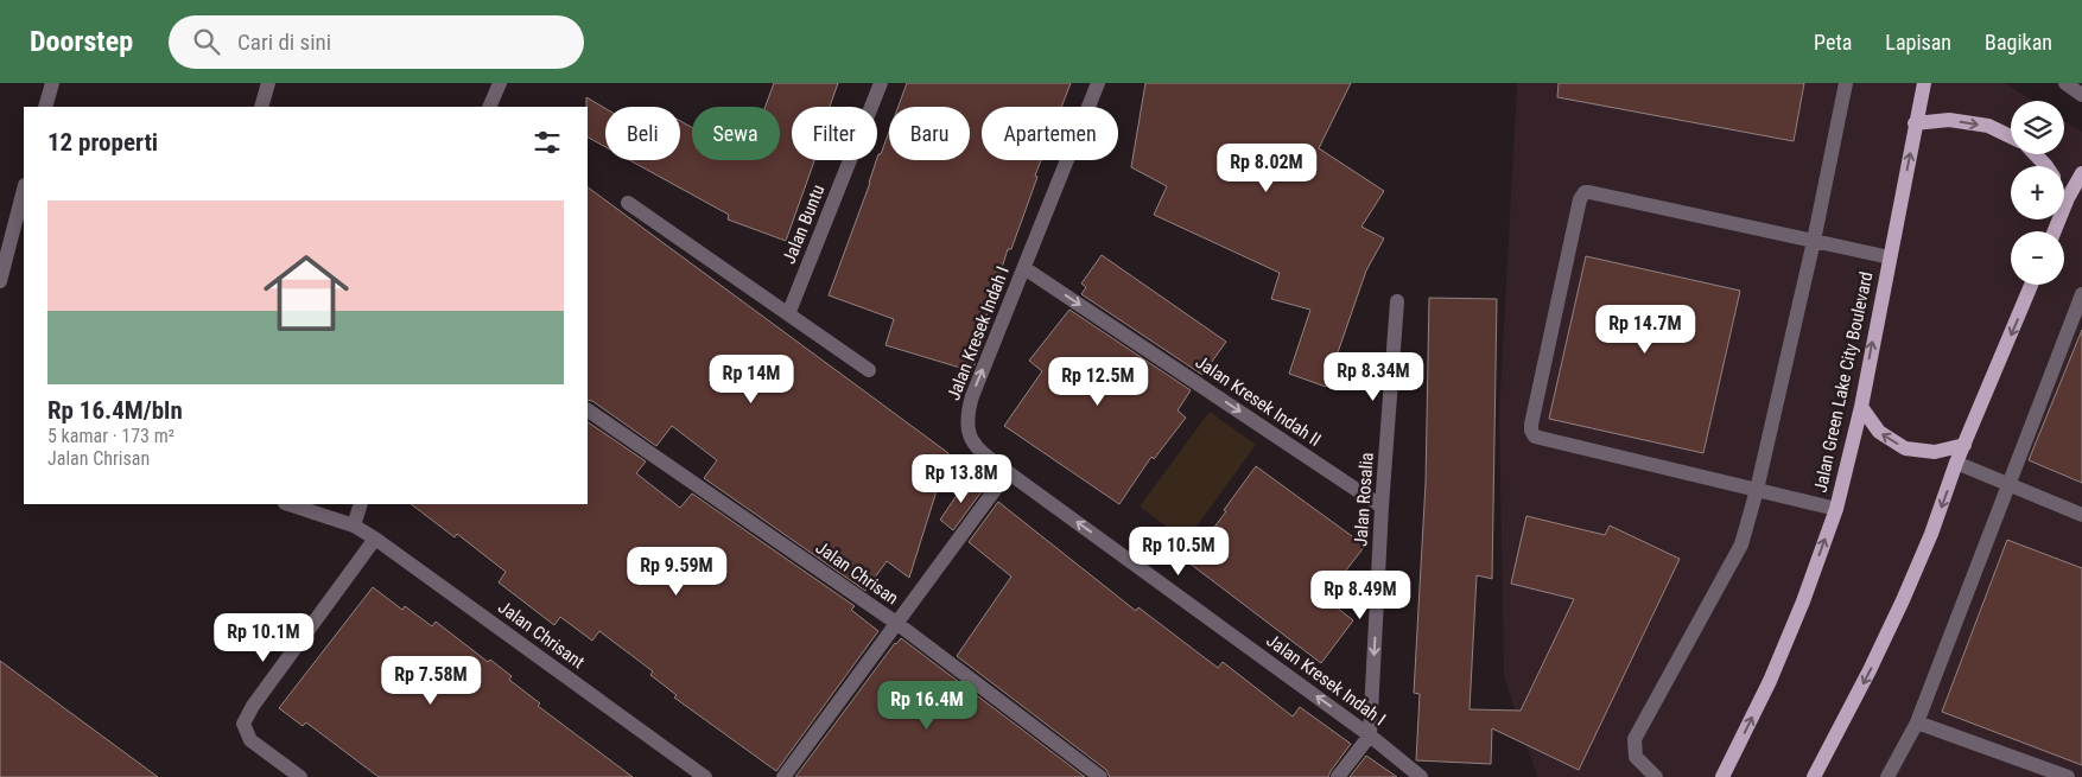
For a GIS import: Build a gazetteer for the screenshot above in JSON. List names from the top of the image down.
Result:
{
  "streets": {
    "main road": ["Jalan Green Lake City Boulevard"],
    "street": [
      "Jalan Buntu",
      "Jalan Kresek Indah I",
      "Jalan Kresek Indah II",
      "Jalan Rosalia",
      "Jalan Chrisan",
      "Jalan Chrisant"
    ]
  },
  "crossings": [
    ["Jalan Kresek Indah I", "Jalan Kresek Indah II"],
    ["Jalan Kresek Indah I", "Jalan Rosalia"],
    ["Jalan Kresek Indah II", "Jalan Rosalia"]
  ],
  "one_way": ["Jalan Kresek Indah I", "Jalan Kresek Indah II", "Jalan Rosalia"],
  "page": {
    "header": "Doorstep",
    "search": "Cari di sini",
    "nav": ["Peta", "Lapisan", "Bagikan"],
    "map_buttons": ["+", "−"],
    "chip": [
      "Beli",
      "Sewa",
      "Filter",
      "Baru",
      "Apartemen"
    ],
    "heading": "12 properti",
    "price": [
      "Rp 8.02M",
      "Rp 14.7M",
      "Rp 8.34M",
      "Rp 14M",
      "Rp 12.5M",
      "Rp 13.8M",
      "Rp 10.5M",
      "Rp 9.59M",
      "Rp 8.49M",
      "Rp 10.1M",
      "Rp 7.58M",
      "Rp 16.4M"
    ],
    "list": [
      {
        "name": "Rp 16.4M/bln",
        "note": "5 kamar · 173 m² · Jalan Chrisan"
      }
    ]
  }
}
